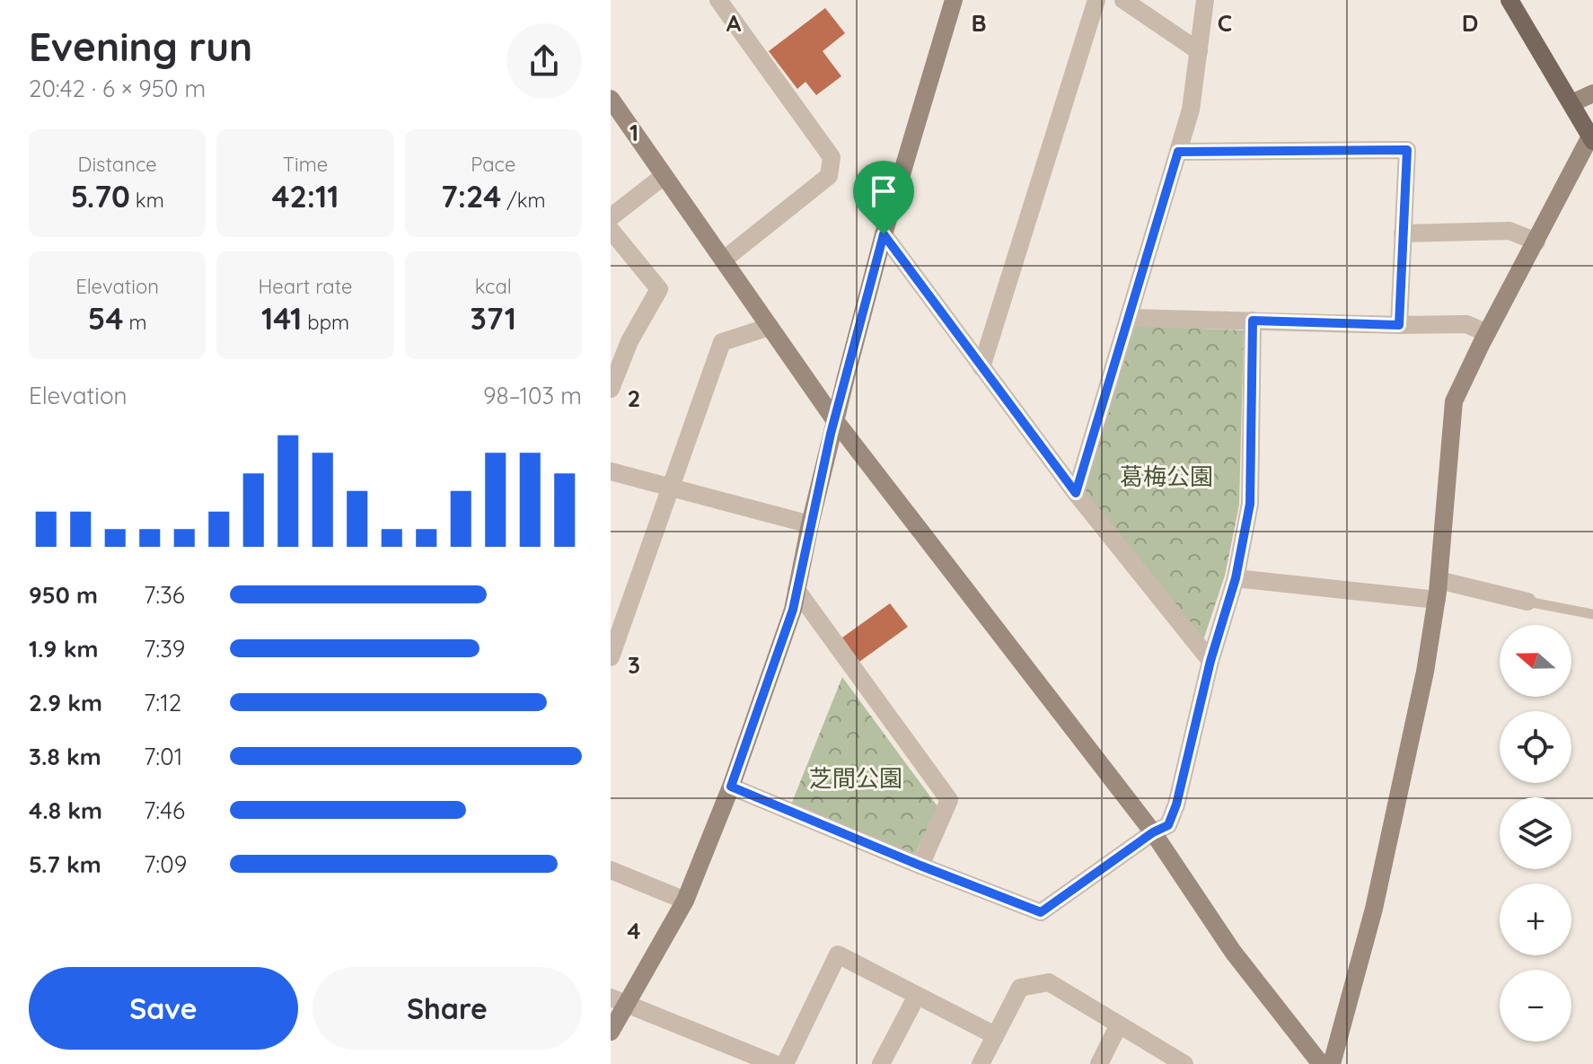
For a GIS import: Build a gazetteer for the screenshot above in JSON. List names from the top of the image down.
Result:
{
  "parks": ["葛梅公園", "芝間公園"],
  "north": "left",
  "page": {
    "heading": ["Evening run", "20:42 · 6 × 950 m"],
    "stats": [
      ["Distance", "5.70 km"],
      ["Time", "42:11"],
      ["Pace", "7:24 /km"],
      ["Elevation", "54 m"],
      ["Heart rate", "141 bpm"],
      ["kcal", "371"]
    ],
    "chart": ["Elevation", "98–103 m"],
    "list": [
      {
        "name": "950 m",
        "note": "7:36"
      },
      {
        "name": "1.9 km",
        "note": "7:39"
      },
      {
        "name": "2.9 km",
        "note": "7:12"
      },
      {
        "name": "3.8 km",
        "note": "7:01"
      },
      {
        "name": "4.8 km",
        "note": "7:46"
      },
      {
        "name": "5.7 km",
        "note": "7:09"
      }
    ],
    "map_buttons": ["+", "−"],
    "buttons": ["Save", "Share"]
  },
  "grid": {
    "columns": [
      "A",
      "B",
      "C",
      "D"
    ],
    "rows": [
      "1",
      "2",
      "3",
      "4"
    ]
  }
}
